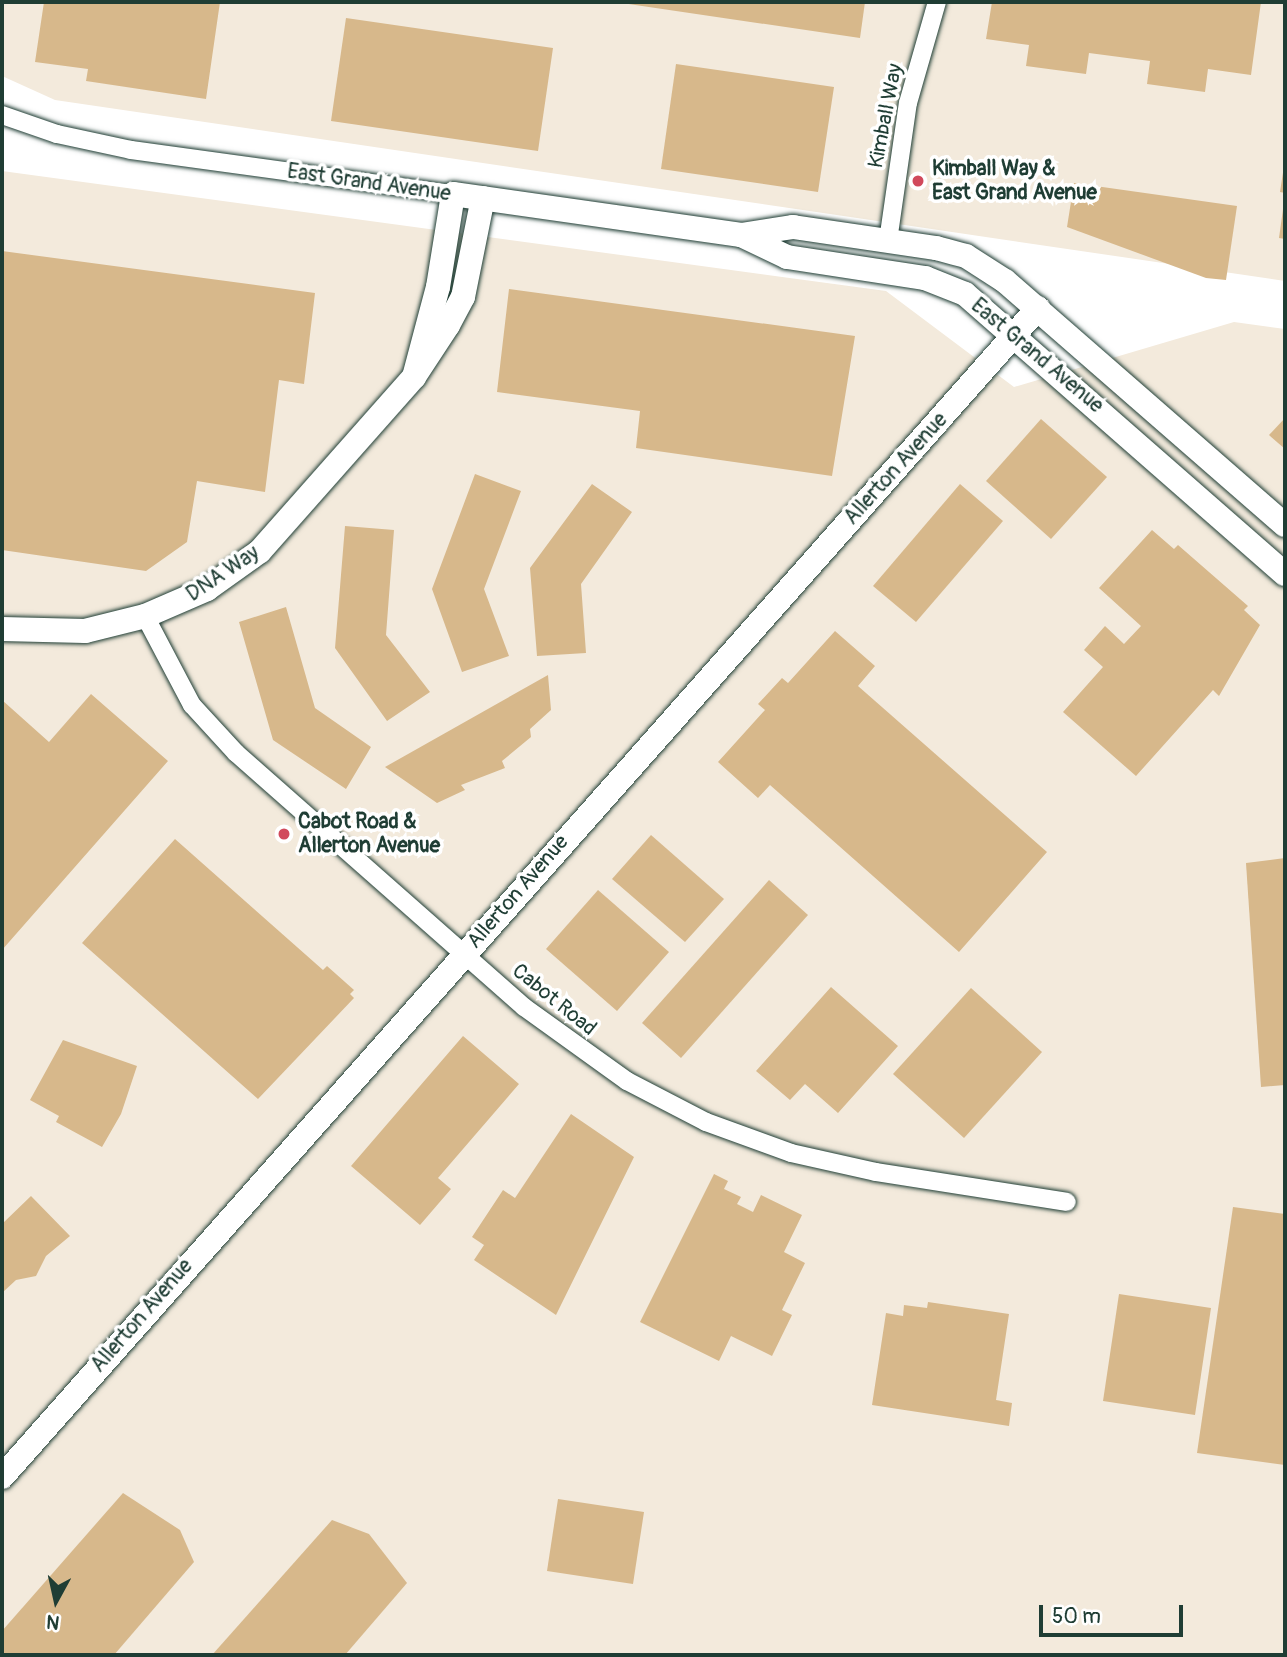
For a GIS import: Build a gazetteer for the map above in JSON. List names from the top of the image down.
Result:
{
  "streets": {
    "main road": ["East Grand Avenue", "Allerton Avenue", "DNA Way"],
    "street": ["Kimball Way", "Cabot Road"]
  },
  "crossings": [
    ["Kimball Way", "East Grand Avenue"],
    ["East Grand Avenue", "Allerton Avenue"],
    ["East Grand Avenue", "DNA Way"],
    ["Allerton Avenue", "Cabot Road"],
    ["DNA Way", "Cabot Road"]
  ],
  "places": ["Kimball Way & East Grand Avenue", "Cabot Road & Allerton Avenue"],
  "scale_bar": "50 m",
  "north": "bottom"
}
